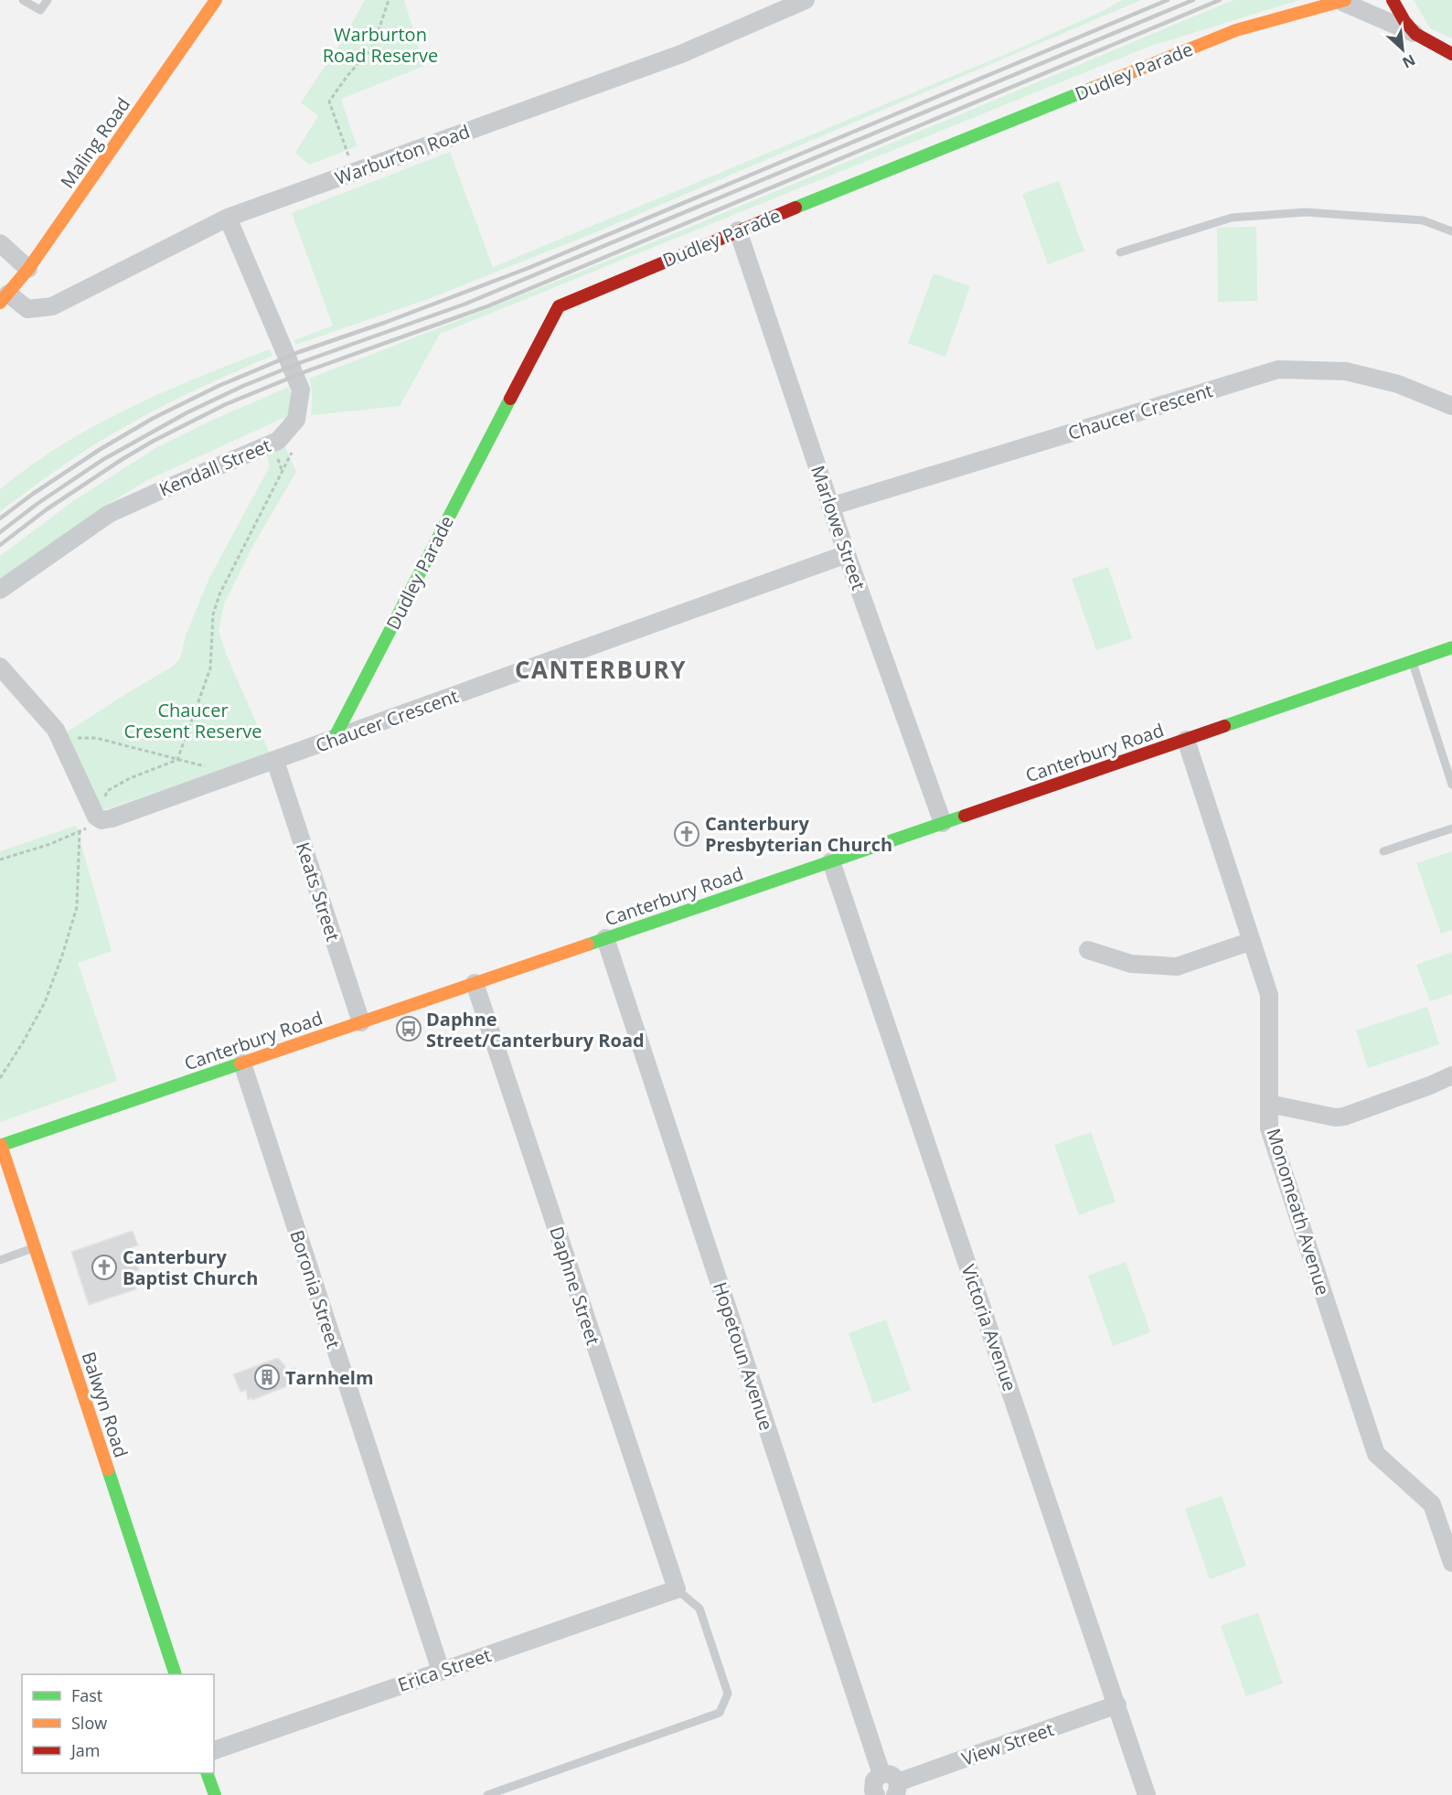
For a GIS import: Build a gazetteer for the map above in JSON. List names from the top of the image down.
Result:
{
  "streets": {
    "main road": [
      "Dudley Parade",
      "Maling Road",
      "Canterbury Road",
      "Balwyn Road"
    ],
    "street": [
      "Warburton Road",
      "Chaucer Crescent",
      "Kendall Street",
      "Marlowe Street",
      "Keats Street",
      "Monomeath Avenue",
      "Daphne Street",
      "Boronia Street",
      "Victoria Avenue",
      "Hopetoun Avenue",
      "Erica Street",
      "View Street"
    ]
  },
  "crossings": [
    ["Dudley Parade", "Chaucer Crescent"],
    ["Dudley Parade", "Marlowe Street"],
    ["Maling Road", "Warburton Road"],
    ["Warburton Road", "Kendall Street"],
    ["Chaucer Crescent", "Marlowe Street"],
    ["Chaucer Crescent", "Keats Street"],
    ["Marlowe Street", "Canterbury Road"],
    ["Canterbury Road", "Keats Street"],
    ["Canterbury Road", "Monomeath Avenue"],
    ["Canterbury Road", "Daphne Street"],
    ["Canterbury Road", "Boronia Street"],
    ["Canterbury Road", "Victoria Avenue"],
    ["Canterbury Road", "Hopetoun Avenue"],
    ["Canterbury Road", "Balwyn Road"],
    ["Daphne Street", "Erica Street"],
    ["Boronia Street", "Erica Street"],
    ["Victoria Avenue", "View Street"]
  ],
  "districts": ["CANTERBURY"],
  "parks": ["Warburton Road Reserve", "Chaucer Cresent Reserve"],
  "places": {
    "church": ["Canterbury Presbyterian Church", "Canterbury Baptist Church"],
    "bus stop": ["Daphne Street/Canterbury Road"],
    "building": ["Tarnhelm"]
  },
  "legend": ["Fast", "Slow", "Jam"],
  "north": "bottom right"
}
